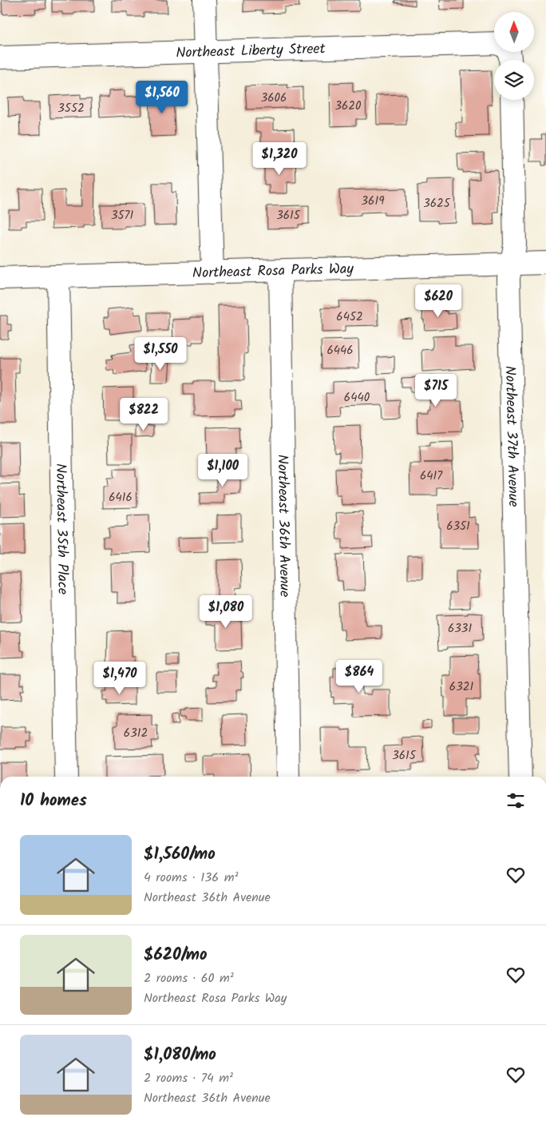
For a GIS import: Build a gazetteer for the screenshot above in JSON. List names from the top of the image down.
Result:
{
  "streets": {
    "street": [
      "Northeast Liberty Street",
      "Northeast Rosa Parks Way",
      "Northeast 37th Avenue",
      "Northeast 36th Avenue",
      "Northeast 35th Place"
    ]
  },
  "crossings": [
    ["Northeast Rosa Parks Way", "Northeast 37th Avenue"],
    ["Northeast Rosa Parks Way", "Northeast 36th Avenue"],
    ["Northeast Rosa Parks Way", "Northeast 35th Place"]
  ],
  "house_numbers": [
    "3606",
    "3620",
    "3552",
    "3619",
    "3625",
    "3571",
    "3615",
    "6452",
    "6446",
    "6440",
    "6417",
    "6416",
    "6351",
    "6331",
    "6321",
    "6312",
    "3615"
  ],
  "north": "top",
  "page": {
    "price": [
      "$1,560",
      "$1,320",
      "$620",
      "$1,550",
      "$715",
      "$822",
      "$1,100",
      "$1,080",
      "$864",
      "$1,470"
    ],
    "heading": "10 homes",
    "list": [
      {
        "name": "$1,560/mo",
        "note": "4 rooms · 136 m² · Northeast 36th Avenue"
      },
      {
        "name": "$620/mo",
        "note": "2 rooms · 60 m² · Northeast Rosa Parks Way"
      },
      {
        "name": "$1,080/mo",
        "note": "2 rooms · 74 m² · Northeast 36th Avenue"
      }
    ]
  }
}
